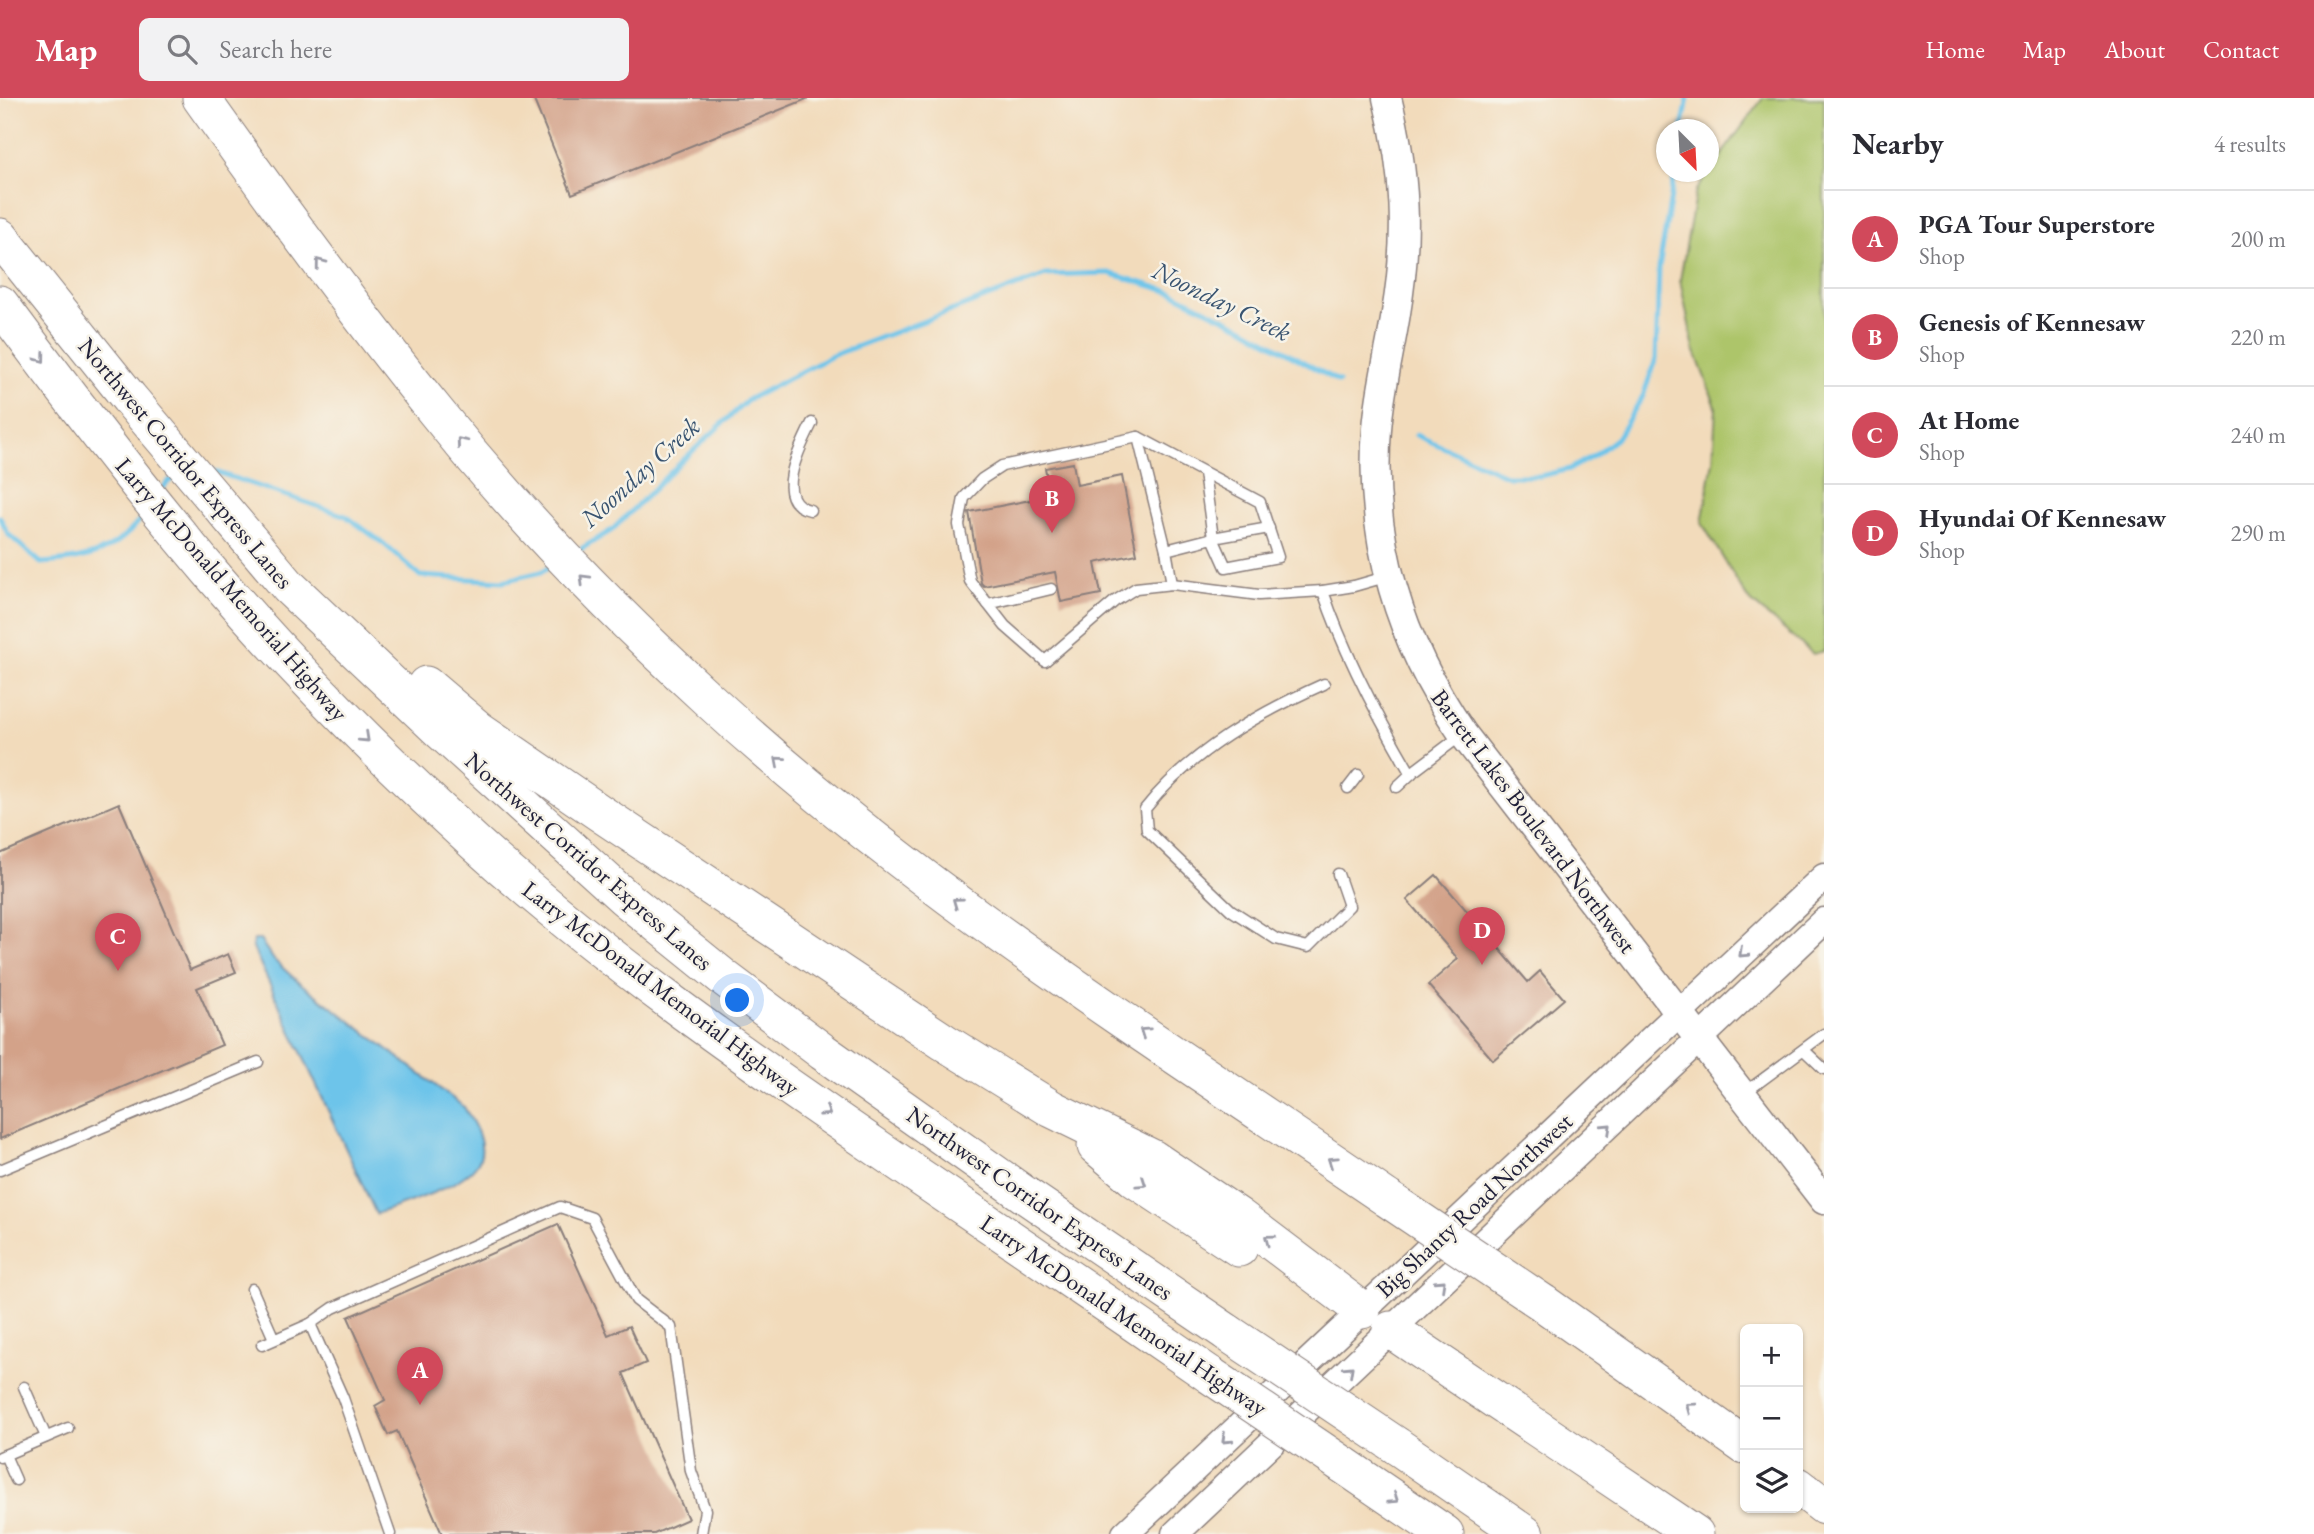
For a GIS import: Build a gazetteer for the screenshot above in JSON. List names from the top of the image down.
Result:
{
  "streets": {
    "highway": ["Northwest Corridor Express Lanes", "Larry McDonald Memorial Highway"],
    "main road": ["Barrett Lakes Boulevard Northwest"],
    "street": ["Big Shanty Road Northwest"]
  },
  "crossings": [
    ["Barrett Lakes Boulevard Northwest", "Big Shanty Road Northwest"]
  ],
  "water": ["Noonday Creek"],
  "north": "bottom right",
  "page": {
    "header": "Map",
    "search": "Search here",
    "nav": [
      "Home",
      "Map",
      "About",
      "Contact"
    ],
    "heading": ["Nearby", "4 results"],
    "list": [
      {
        "mark": "A",
        "name": "PGA Tour Superstore",
        "note": "Shop",
        "value": "200 m"
      },
      {
        "mark": "B",
        "name": "Genesis of Kennesaw",
        "note": "Shop",
        "value": "220 m"
      },
      {
        "mark": "C",
        "name": "At Home",
        "note": "Shop",
        "value": "240 m"
      },
      {
        "mark": "D",
        "name": "Hyundai Of Kennesaw",
        "note": "Shop",
        "value": "290 m"
      }
    ],
    "pins": [
      "B",
      "D",
      "C",
      "A"
    ],
    "map_buttons": ["+", "−"]
  }
}
